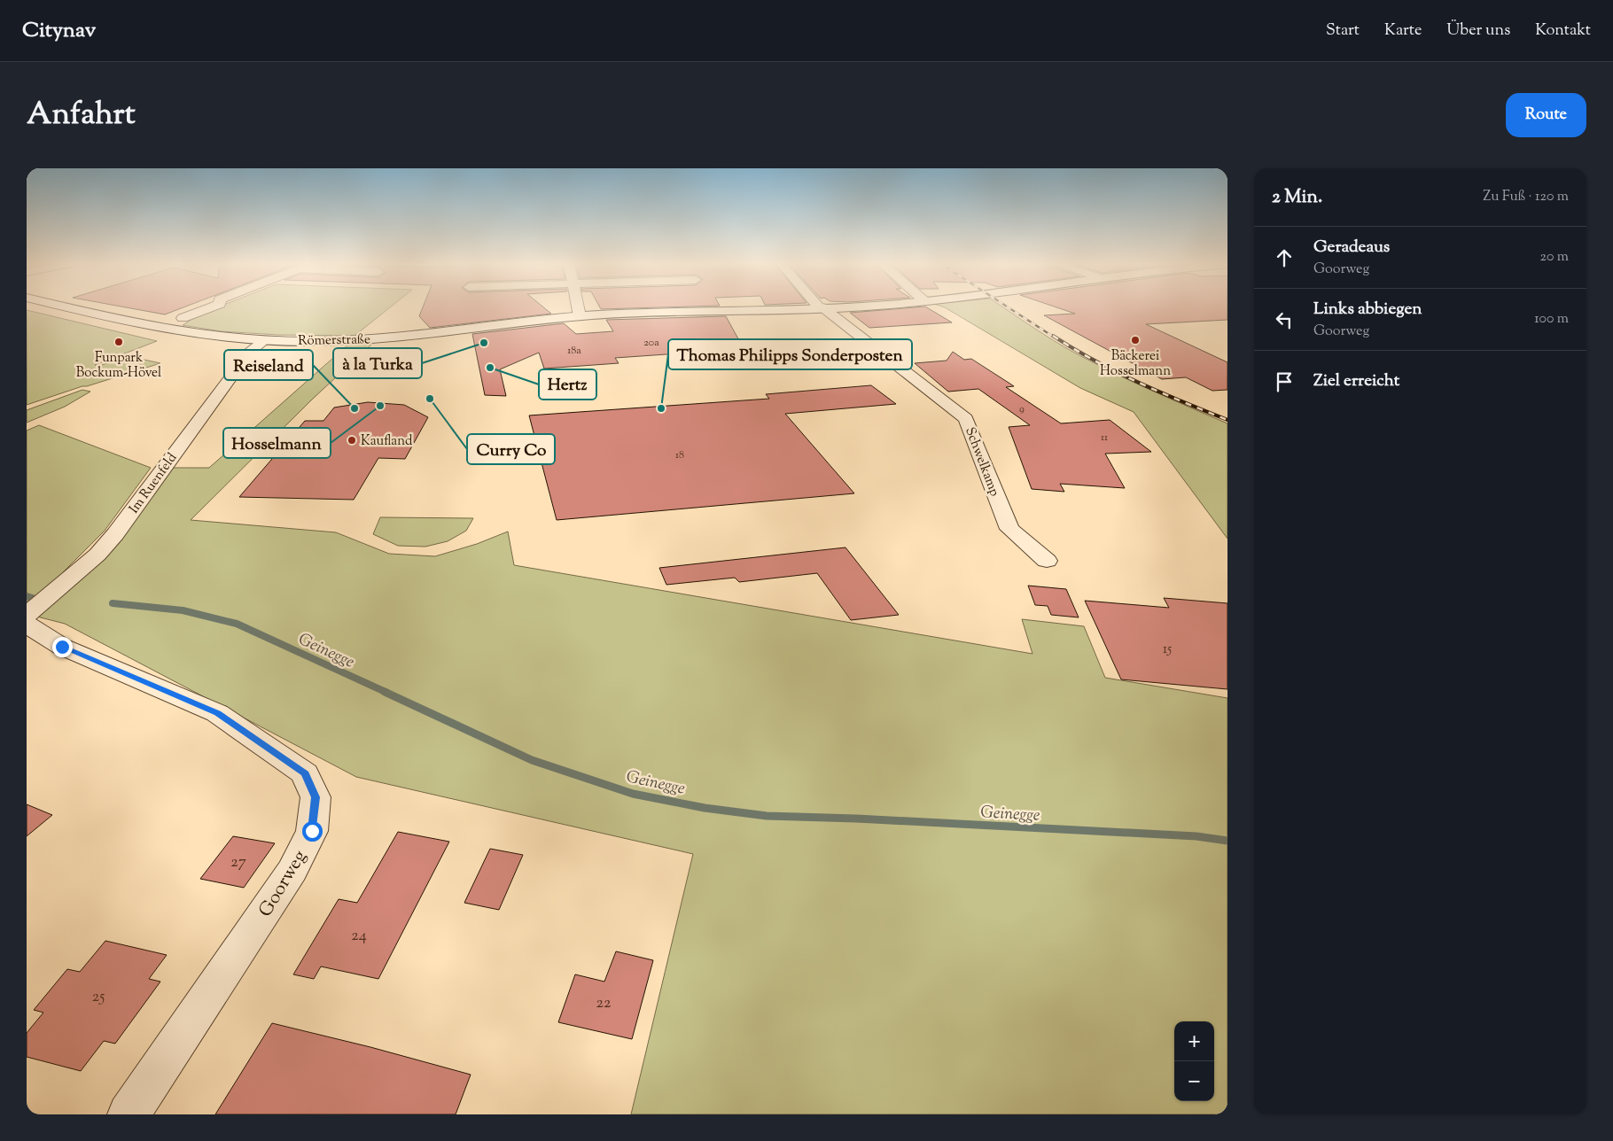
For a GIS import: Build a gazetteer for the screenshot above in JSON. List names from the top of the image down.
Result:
{
  "streets": {
    "street": [
      "Römerstraße",
      "Schwelkamp",
      "Im Ruenfeld",
      "Goorweg"
    ]
  },
  "crossings": [
    ["Römerstraße", "Im Ruenfeld"]
  ],
  "water": ["Geinegge"],
  "places": [
    "Bäckerei Hosselmann",
    "Funpark Bockum-Hövel",
    "à la Turka",
    "Hertz",
    "Curry Co",
    "Hosselmann",
    "Reiseland",
    "Thomas Philipps Sonderposten",
    "Kaufland"
  ],
  "house_numbers": [
    "20a",
    "18a",
    "9",
    "11",
    "18",
    "15",
    "27",
    "24",
    "25",
    "22"
  ],
  "page": {
    "header": "Citynav",
    "nav": [
      "Start",
      "Karte",
      "Über uns",
      "Kontakt"
    ],
    "title": "Anfahrt",
    "buttons": "Route",
    "heading": ["2 Min.", "Zu Fuß · 120 m"],
    "list": [
      ["Geradeaus", "Goorweg", "20 m"],
      ["Links abbiegen", "Goorweg", "100 m"],
      "Ziel erreicht"
    ],
    "map_buttons": ["+", "−"]
  }
}
